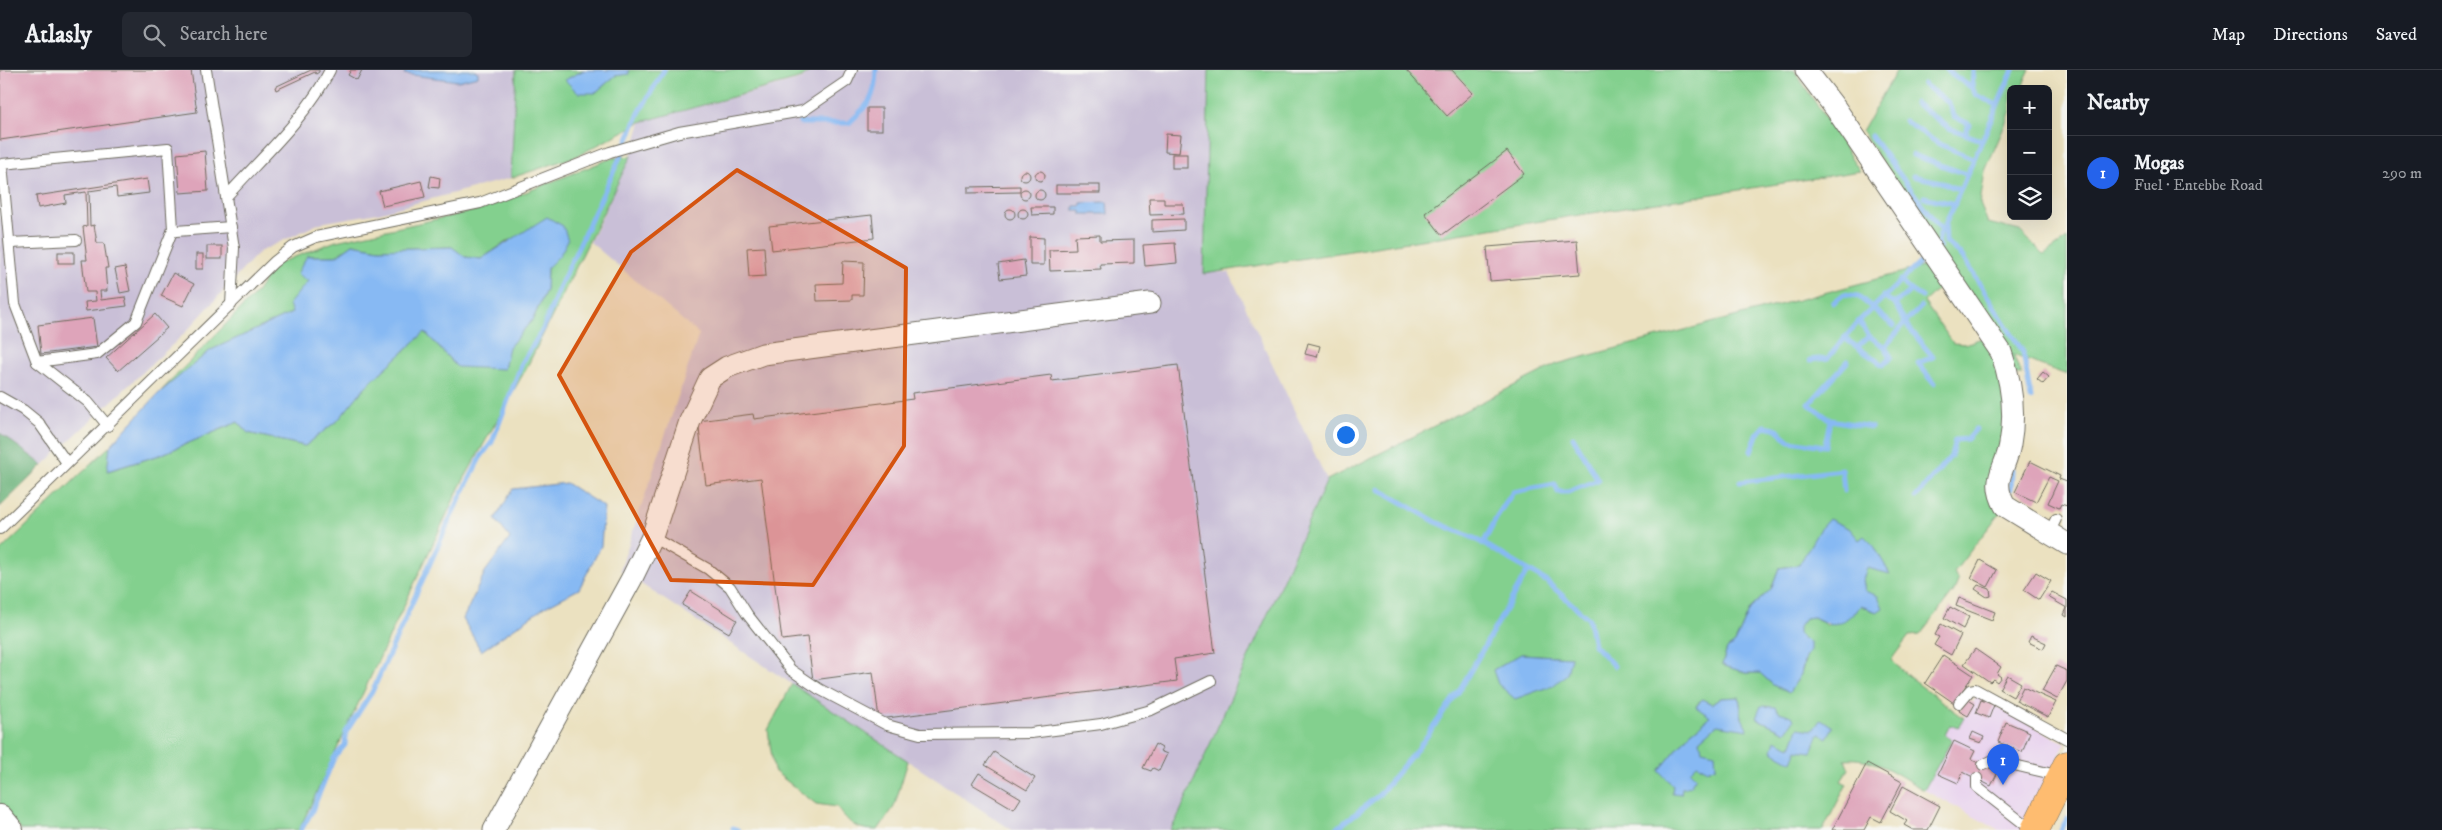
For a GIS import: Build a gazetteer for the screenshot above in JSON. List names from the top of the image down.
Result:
{
  "page": {
    "header": "Atlasly",
    "search": "Search here",
    "nav": ["Map", "Directions", "Saved"],
    "heading": "Nearby",
    "map_buttons": ["+", "−"],
    "list": [
      {
        "mark": "1",
        "name": "Mogas",
        "note": "Fuel · Entebbe Road",
        "value": "290 m"
      }
    ],
    "pins": "1"
  }
}
